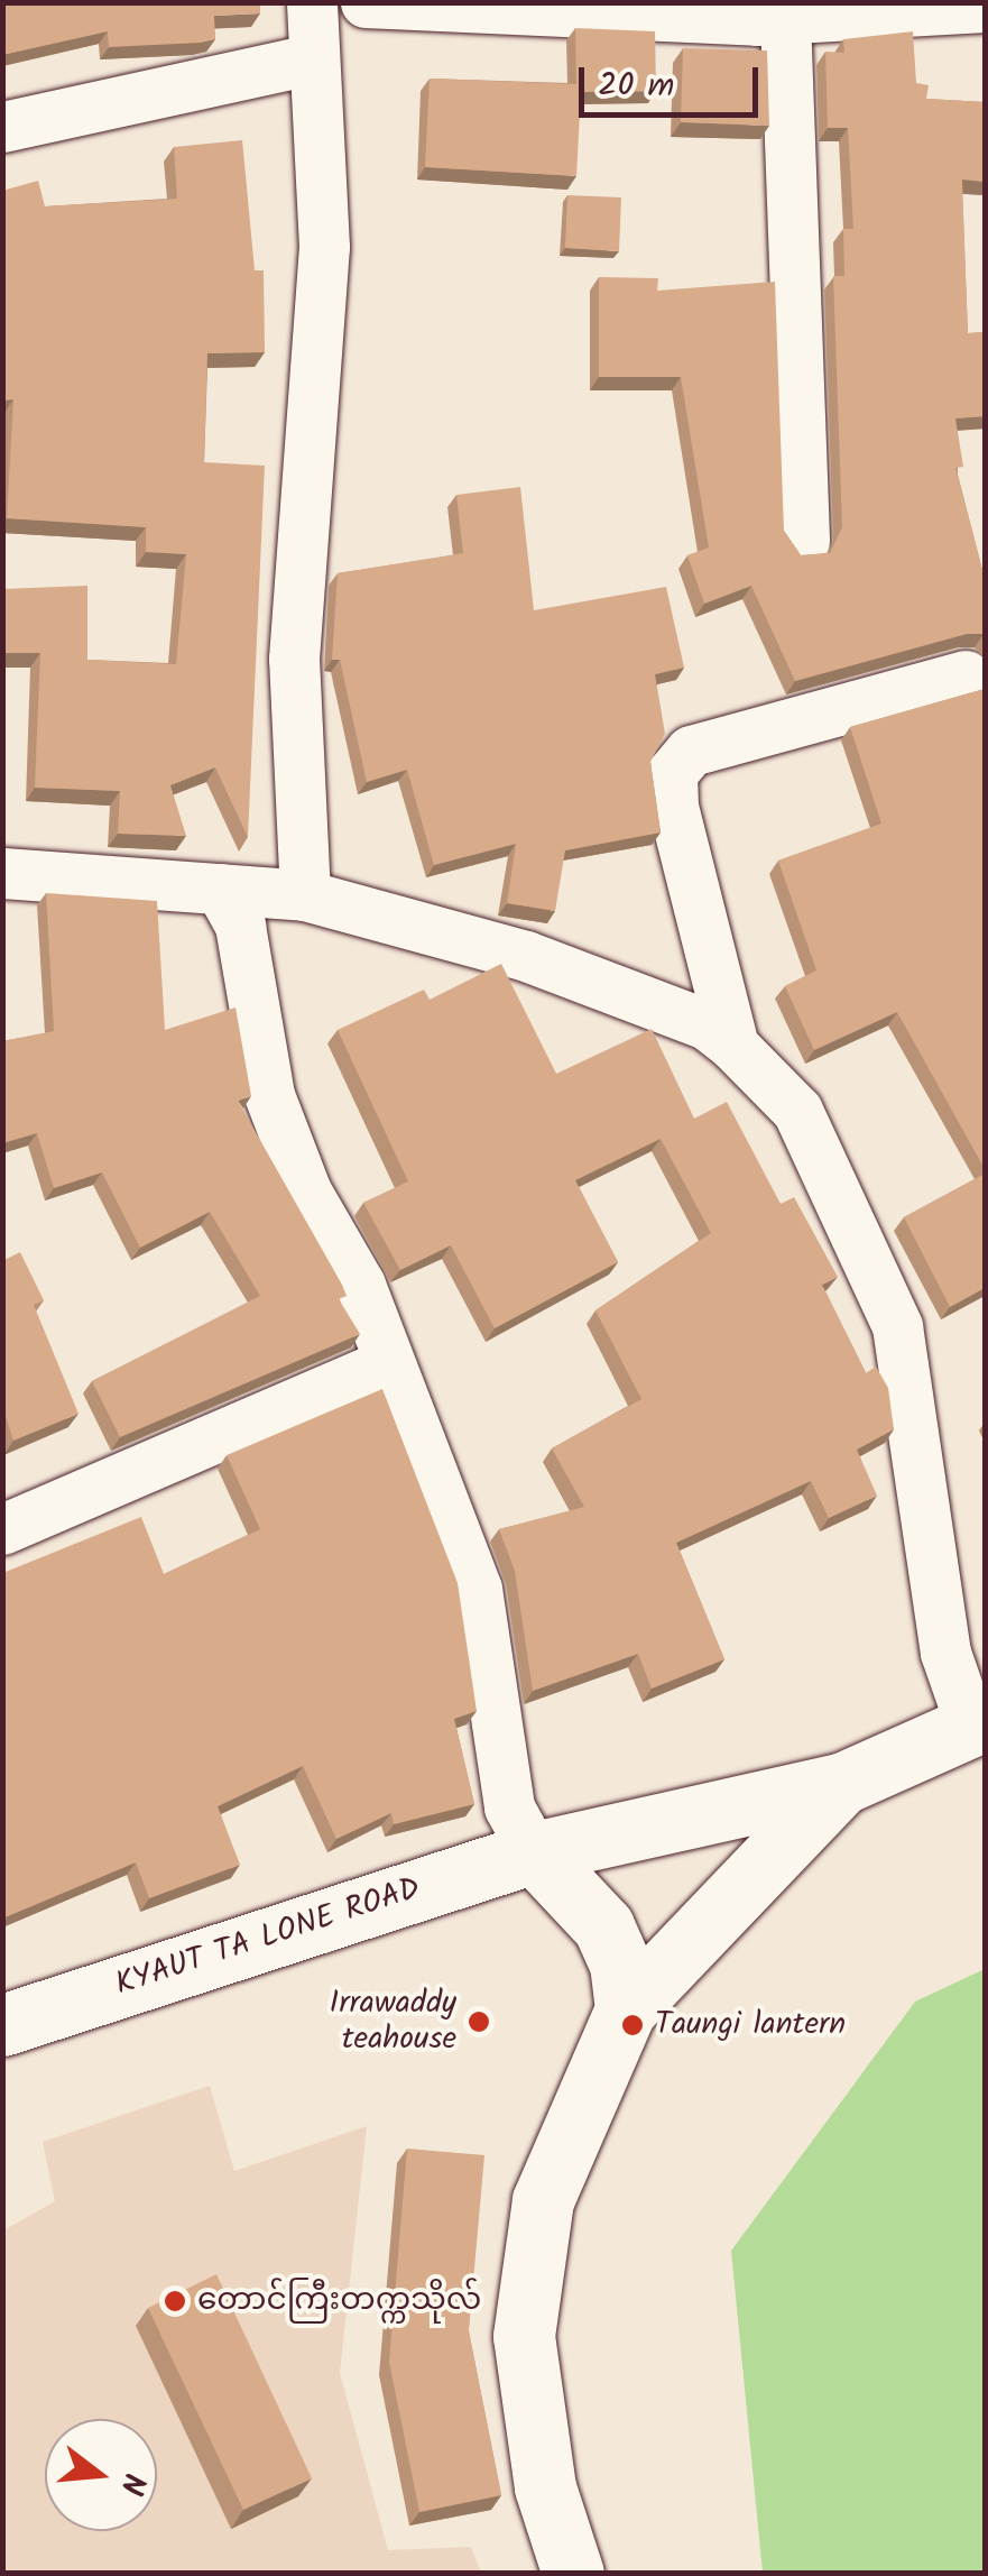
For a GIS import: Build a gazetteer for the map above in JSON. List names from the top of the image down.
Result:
{
  "streets": {
    "street": ["KYAUT TA LONE ROAD"]
  },
  "places": ["Irrawaddy teahouse", "Taungi lantern", "တောင်ကြီးတက္ကသိုလ်"],
  "scale_bar": "20 m",
  "north": "right"
}
